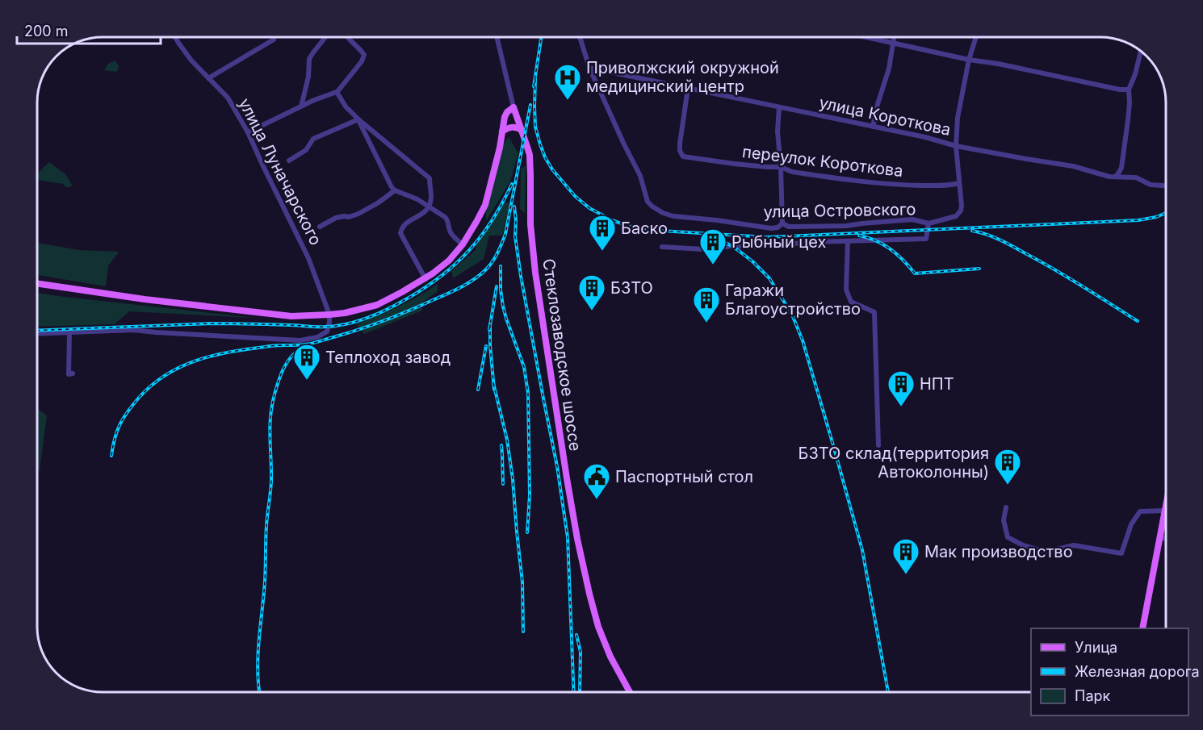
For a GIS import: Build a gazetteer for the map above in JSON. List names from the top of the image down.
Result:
{
  "streets": {
    "main road": ["Стеклозаводское шоссе"],
    "street": [
      "улица Короткова",
      "переулок Короткова",
      "улица Луначарского",
      "улица Островского"
    ]
  },
  "crossings": [
    ["улица Короткова", "переулок Короткова"],
    ["улица Короткова", "улица Островского"],
    ["переулок Короткова", "улица Островского"]
  ],
  "places": {
    "hospital": ["Приволжский окружной медицинский центр"],
    "building": [
      "Баско",
      "Рыбный цех",
      "БЗТО",
      "Гаражи Благоустройство",
      "Теплоход завод",
      "НПТ",
      "БЗТО склад(территория Автоколонны)",
      "Мак производство"
    ],
    "public building": ["Паспортный стол"]
  },
  "legend": ["Улица", "Железная дорога", "Парк"],
  "scale_bar": "200 m"
}
